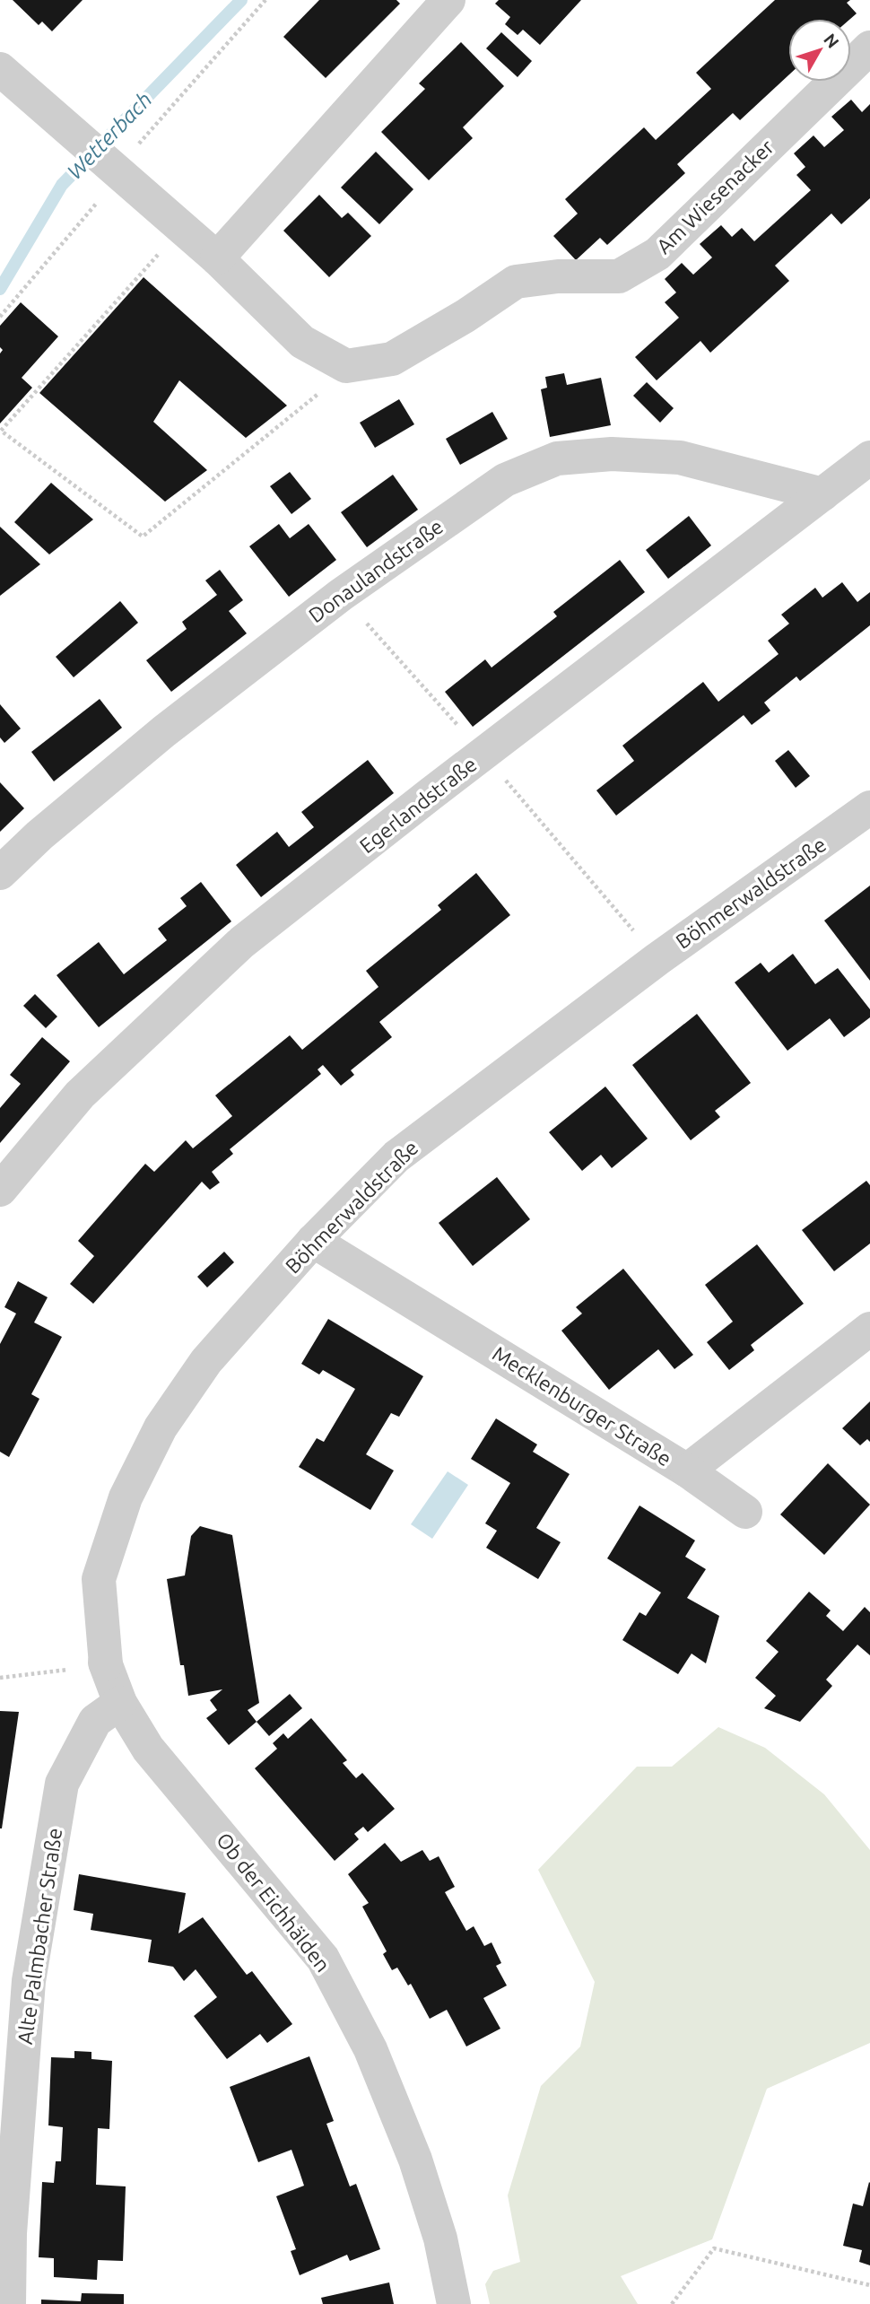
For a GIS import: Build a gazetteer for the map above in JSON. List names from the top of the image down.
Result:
{
  "streets": {
    "street": [
      "Am Wiesenacker",
      "Donaulandstraße",
      "Egerlandstraße",
      "Böhmerwaldstraße",
      "Mecklenburger Straße",
      "Ob der Eichhälden",
      "Alte Palmbacher Straße"
    ]
  },
  "crossings": [
    ["Donaulandstraße", "Egerlandstraße"],
    ["Böhmerwaldstraße", "Mecklenburger Straße"],
    ["Böhmerwaldstraße", "Ob der Eichhälden"],
    ["Ob der Eichhälden", "Alte Palmbacher Straße"]
  ],
  "water": ["Wetterbach"],
  "north": "top right"
}
